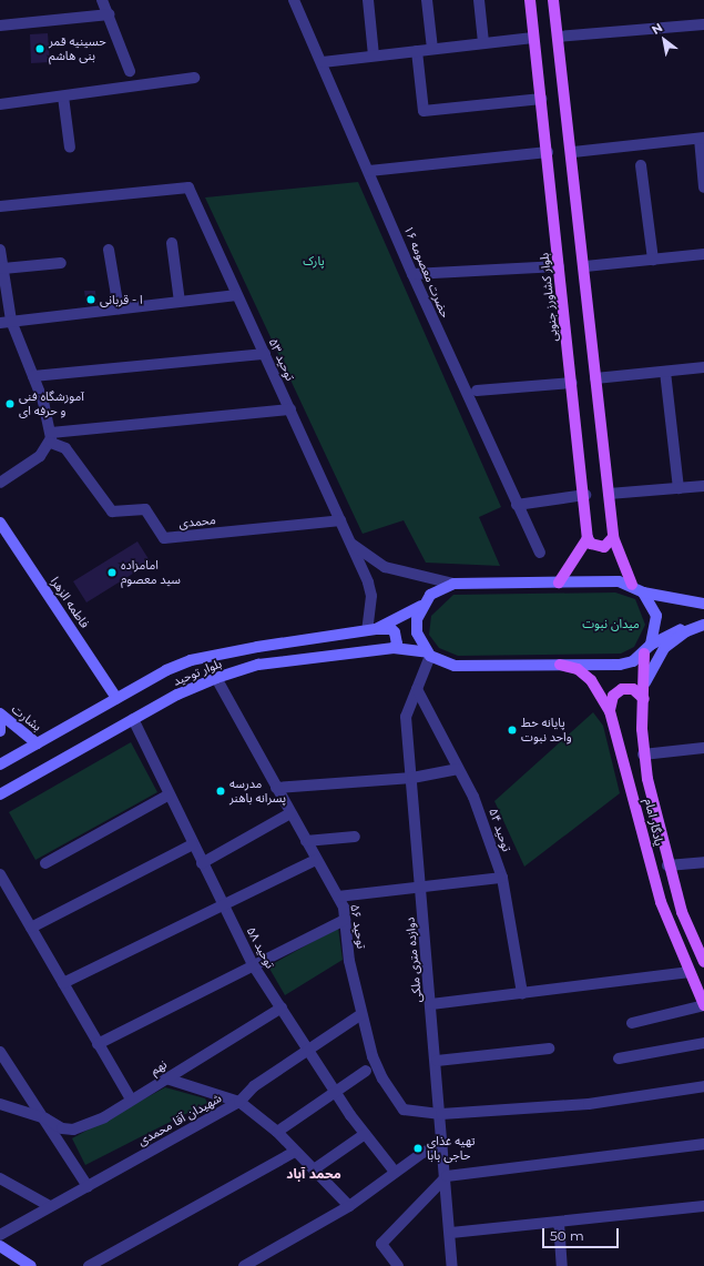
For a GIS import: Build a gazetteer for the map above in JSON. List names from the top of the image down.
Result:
{
  "streets": {
    "main road": [
      "بلوار کشاورز جنوبی",
      "فاطمه الزهرا",
      "بلوار توحید",
      "بشارت",
      "یادگار امام"
    ],
    "street": [
      "حضرت معصومه ۱۶",
      "توحید ۵۳",
      "محمدی",
      "توحید ۵۴",
      "توحید ۵۶",
      "توحید ۵۸",
      "دوازده متری ملکی",
      "نهم",
      "شهیدان آقا محمدی"
    ]
  },
  "crossings": [
    ["توحید ۵۳", "محمدی"],
    ["توحید ۵۳", "بلوار توحید"],
    ["فاطمه الزهرا", "بلوار توحید"],
    ["بلوار توحید", "بشارت"],
    ["بلوار توحید", "توحید ۵۶"],
    ["بلوار توحید", "توحید ۵۸"],
    ["بلوار توحید", "دوازده متری ملکی"],
    ["توحید ۵۴", "دوازده متری ملکی"],
    ["توحید ۵۶", "دوازده متری ملکی"],
    ["توحید ۵۶", "شهیدان آقا محمدی"],
    ["توحید ۵۸", "نهم"],
    ["توحید ۵۸", "شهیدان آقا محمدی"]
  ],
  "districts": ["محمد آباد"],
  "parks": ["پارک", "میدان نبوت"],
  "places": [
    "حسینیه قمر بنی هاشم",
    "ا - قربانی",
    "آموزشگاه فنی و حرفه ای",
    "امامزاده سید معصوم",
    "پایانه خط واحد نبوت",
    "مدرسه پسرانه باهنر",
    "تهیه غذای حاجی بابا"
  ],
  "scale_bar": "50 m",
  "north": "top left"
}
